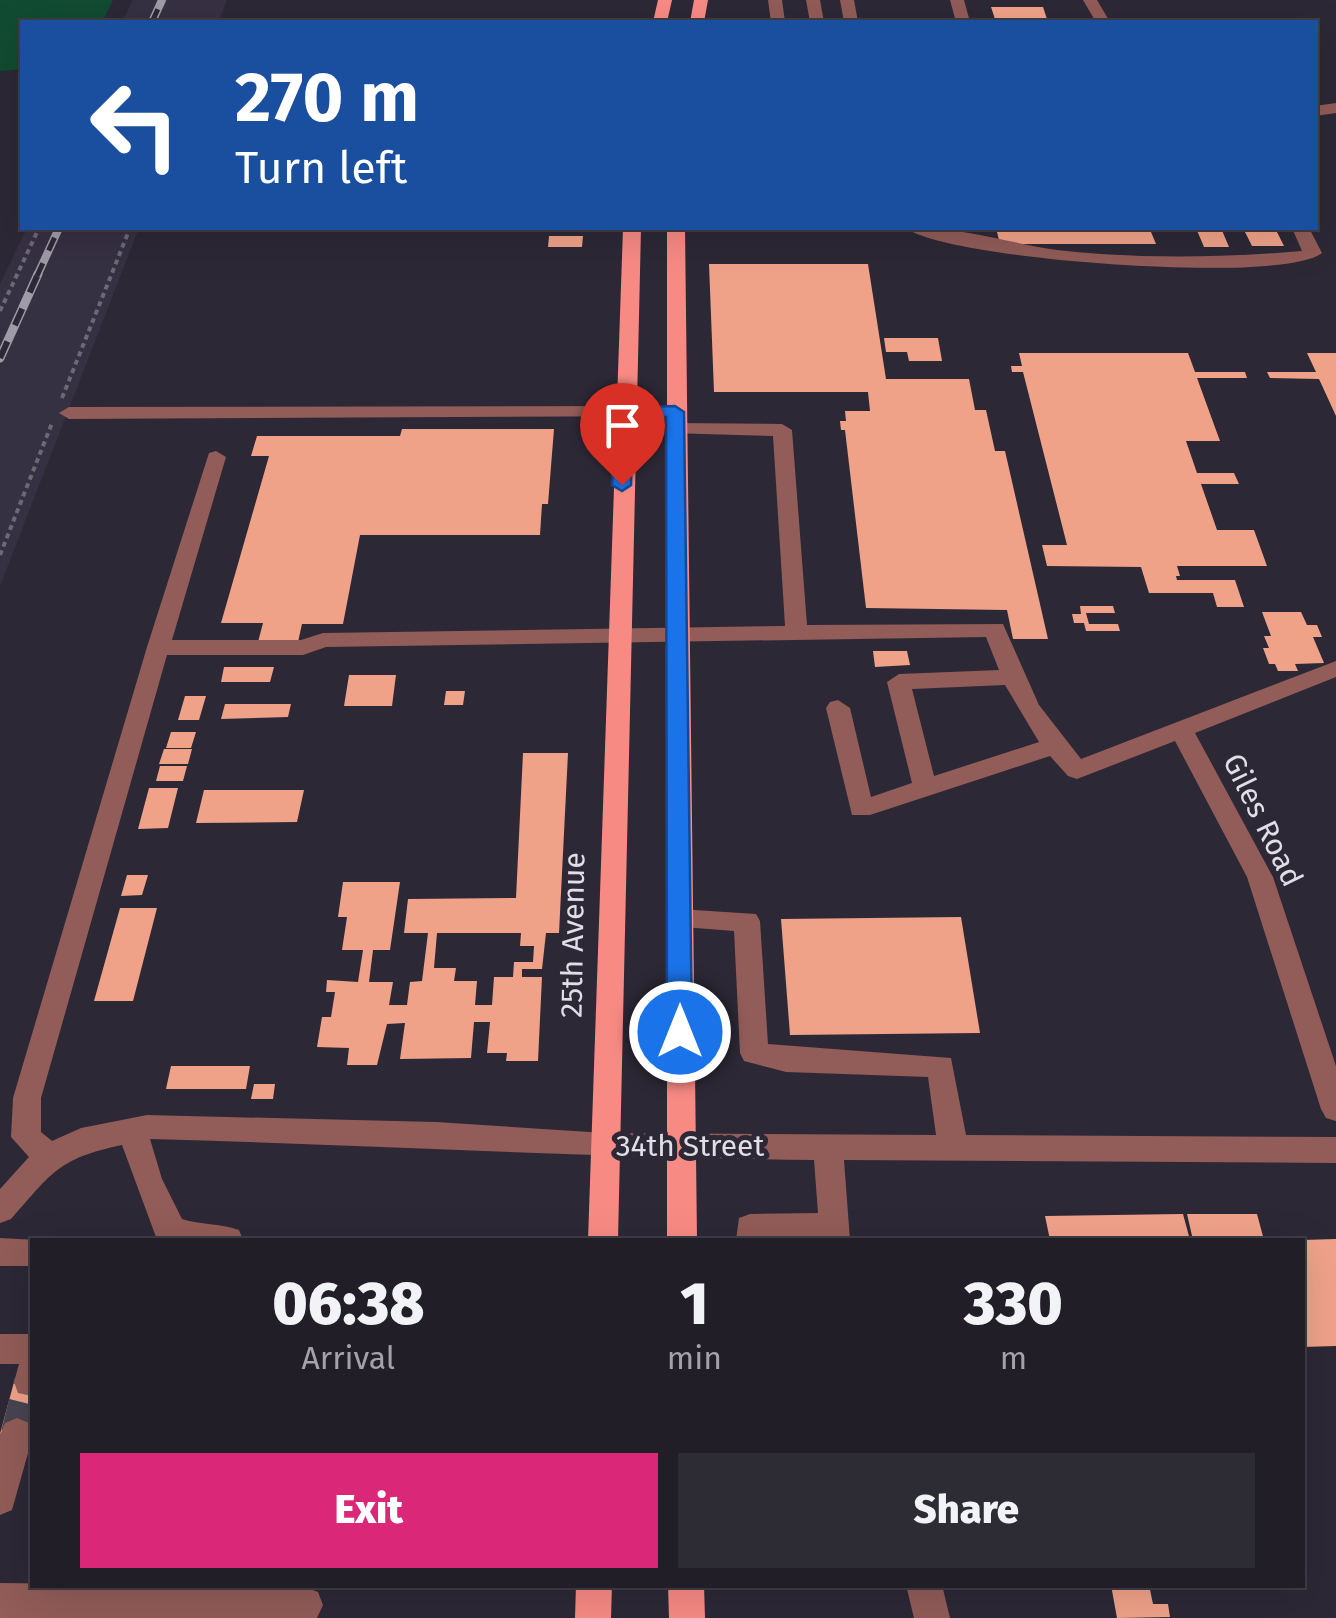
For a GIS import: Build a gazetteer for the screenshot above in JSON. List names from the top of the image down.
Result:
{
  "streets": {
    "main road": ["25th Avenue"],
    "street": ["Giles Road", "34th Street"]
  },
  "crossings": [
    ["25th Avenue", "34th Street"]
  ],
  "page": {
    "turn": ["270 m", "Turn left"],
    "eta": [
      "06:38",
      "Arrival",
      "1",
      "min",
      "330",
      "m"
    ],
    "buttons": ["Exit", "Share"]
  }
}
